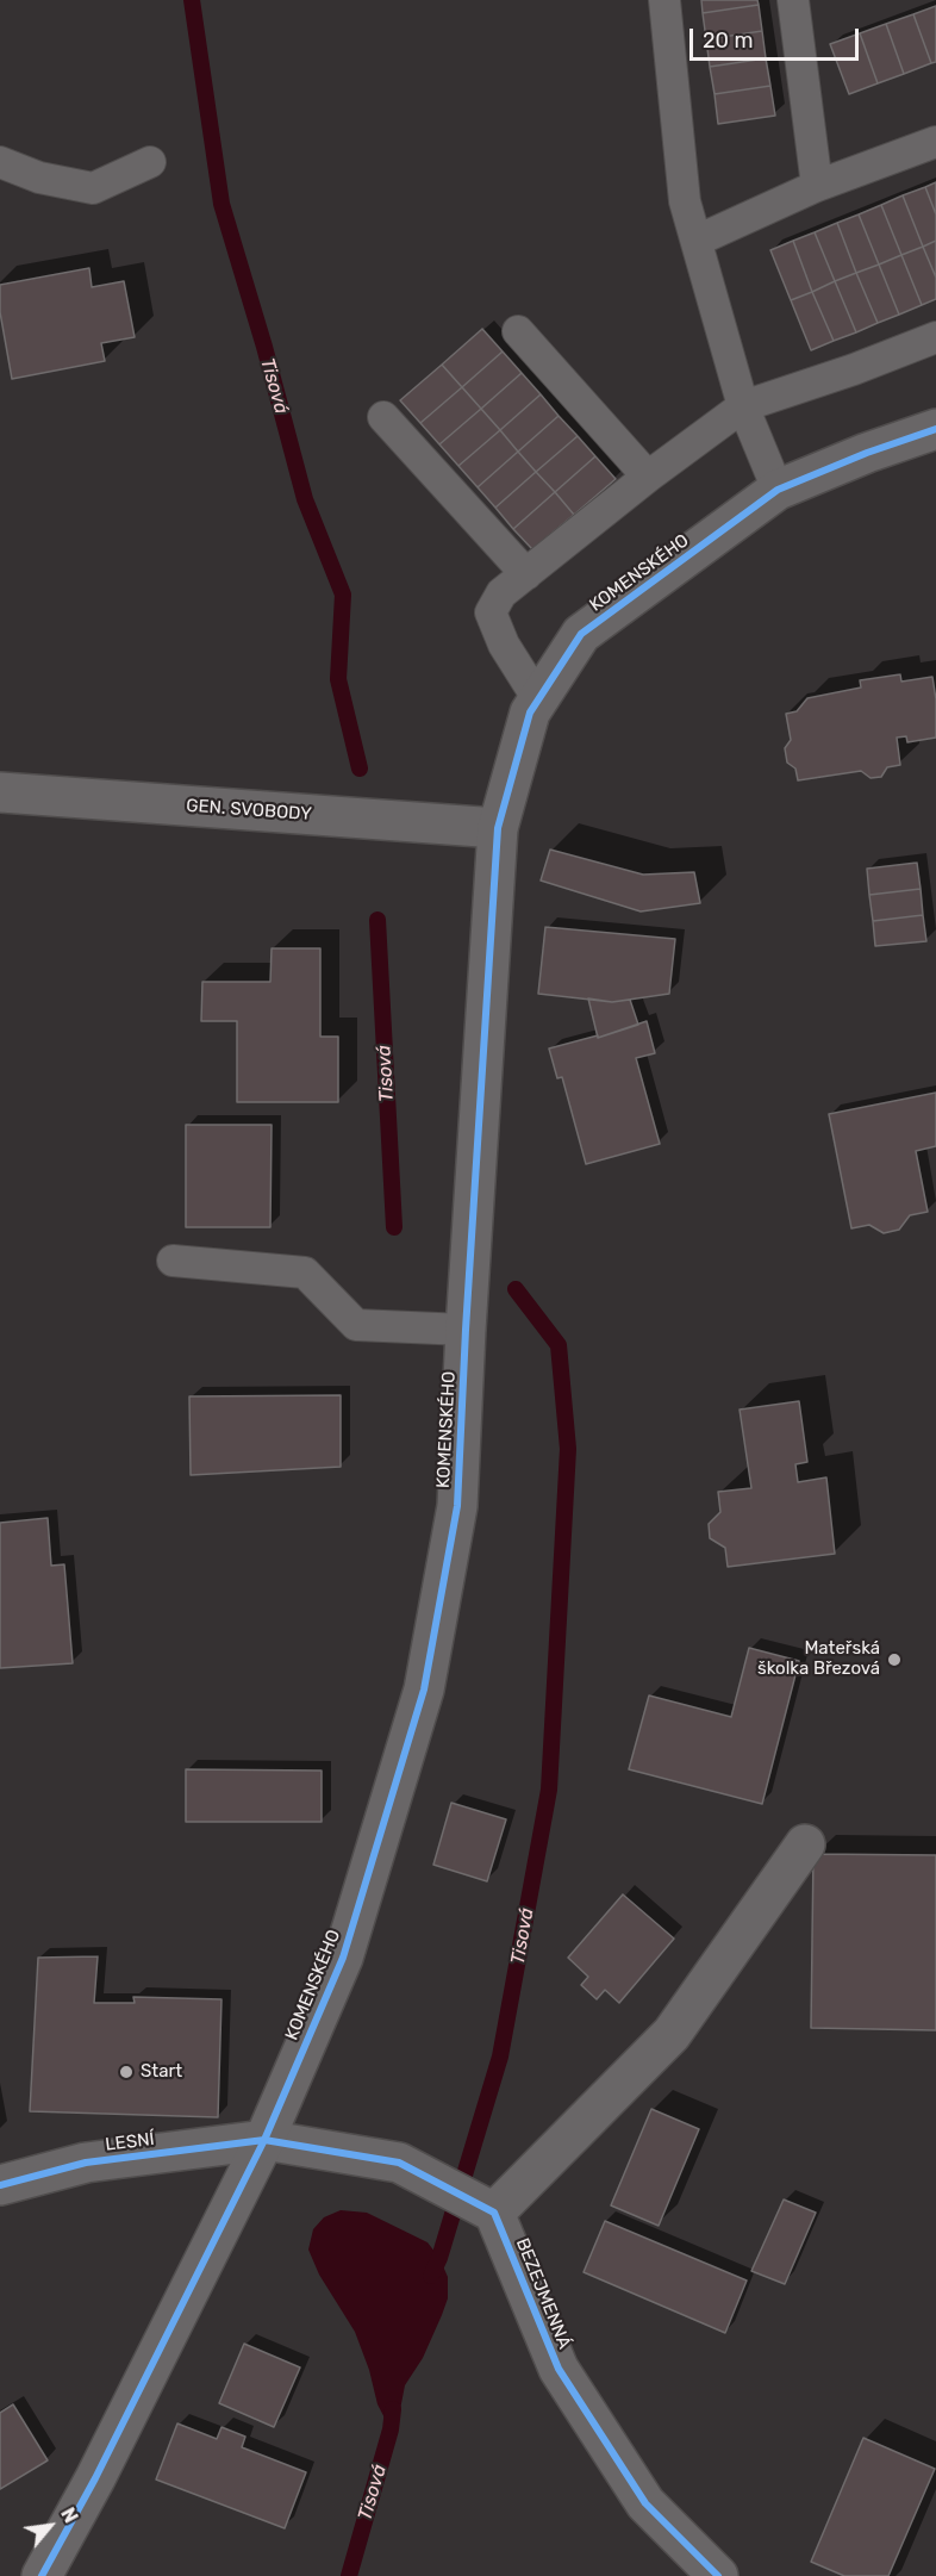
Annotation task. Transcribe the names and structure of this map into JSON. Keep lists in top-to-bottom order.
{
  "streets": {
    "street": [
      "KOMENSKÉHO",
      "GEN. SVOBODY",
      "LESNÍ",
      "BEZEJMENNÁ"
    ]
  },
  "crossings": [
    ["KOMENSKÉHO", "GEN. SVOBODY"],
    ["KOMENSKÉHO", "LESNÍ"]
  ],
  "water": ["Tisová"],
  "places": ["Mateřská školka Březová", "Start"],
  "scale_bar": "20 m",
  "north": "top right"
}
